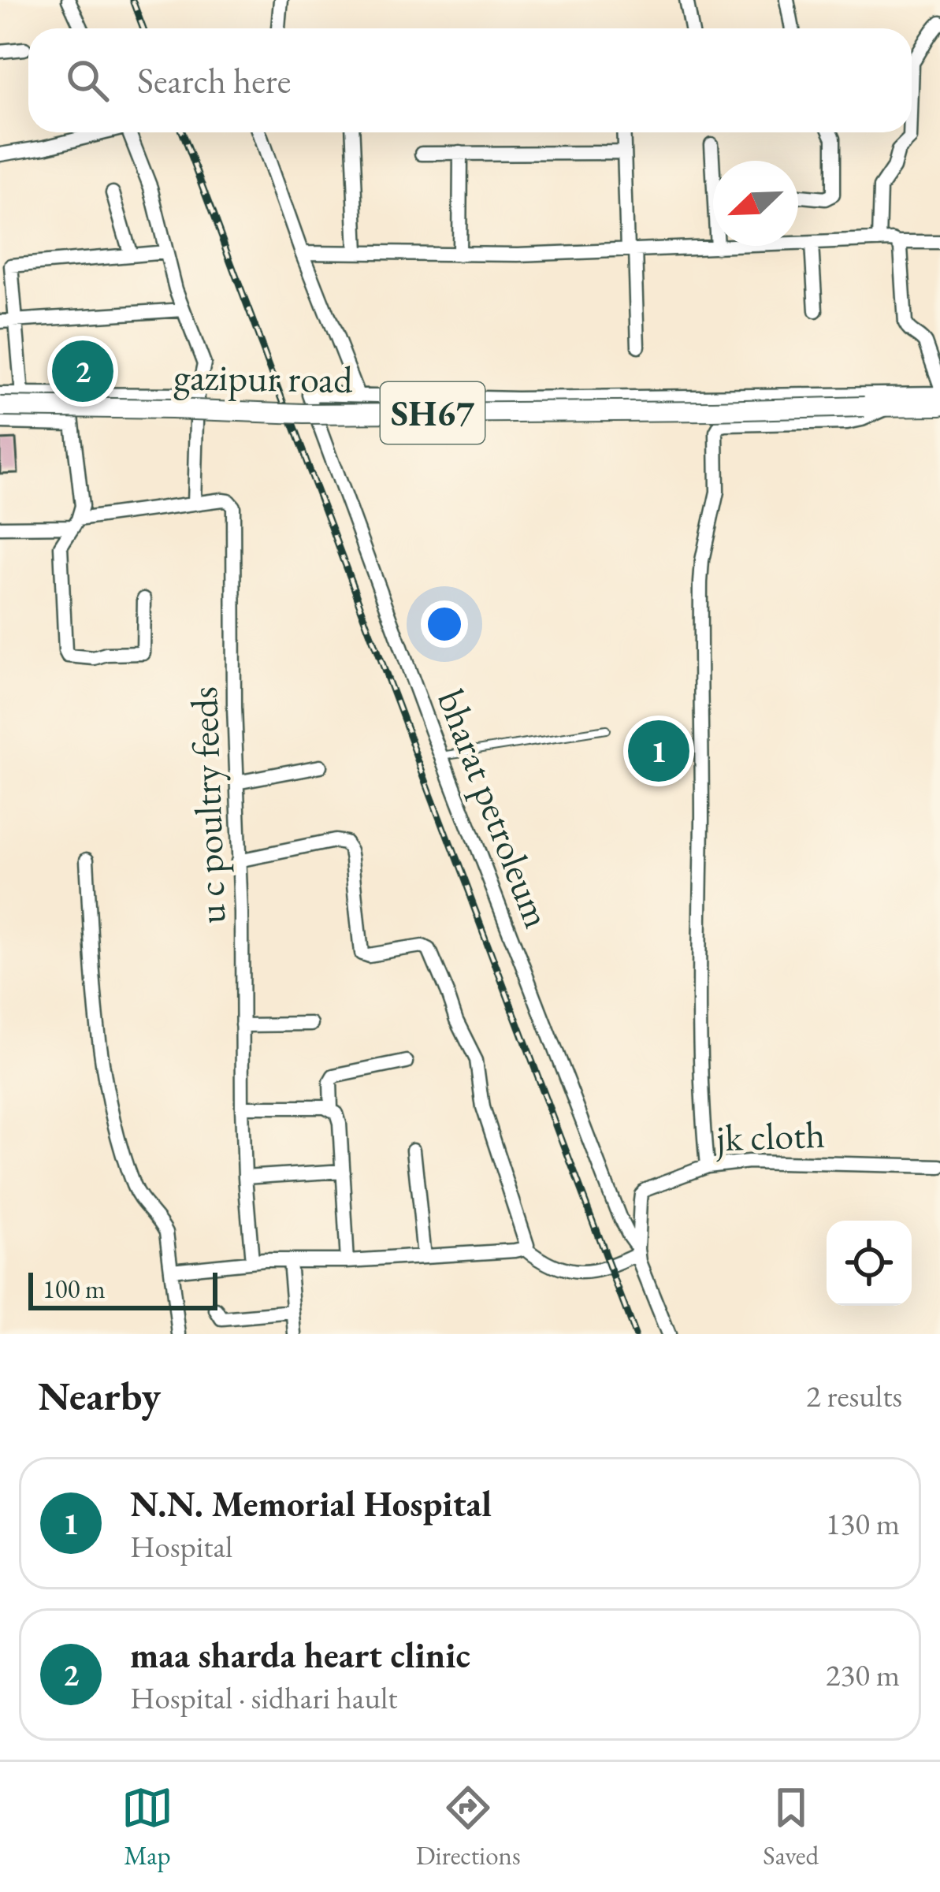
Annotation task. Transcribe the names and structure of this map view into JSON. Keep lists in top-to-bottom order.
{
  "streets": {
    "main road": ["gazipur road", "SH67"],
    "street": ["u c poultry feeds", "bharat petroleum", "jk cloth"]
  },
  "crossings": [
    ["gazipur road", "SH67"],
    ["bharat petroleum", "jk cloth"]
  ],
  "scale_bar": "100 m",
  "north": "bottom left",
  "page": {
    "search": "Search here",
    "pins": ["2", "1"],
    "scale": "100 m",
    "heading": ["Nearby", "2 results"],
    "list": [
      {
        "mark": "1",
        "name": "N.N. Memorial Hospital",
        "note": "Hospital",
        "value": "130 m"
      },
      {
        "mark": "2",
        "name": "maa sharda heart clinic",
        "note": "Hospital · sidhari hault",
        "value": "230 m"
      }
    ],
    "nav": ["Map", "Directions", "Saved"]
  }
}
